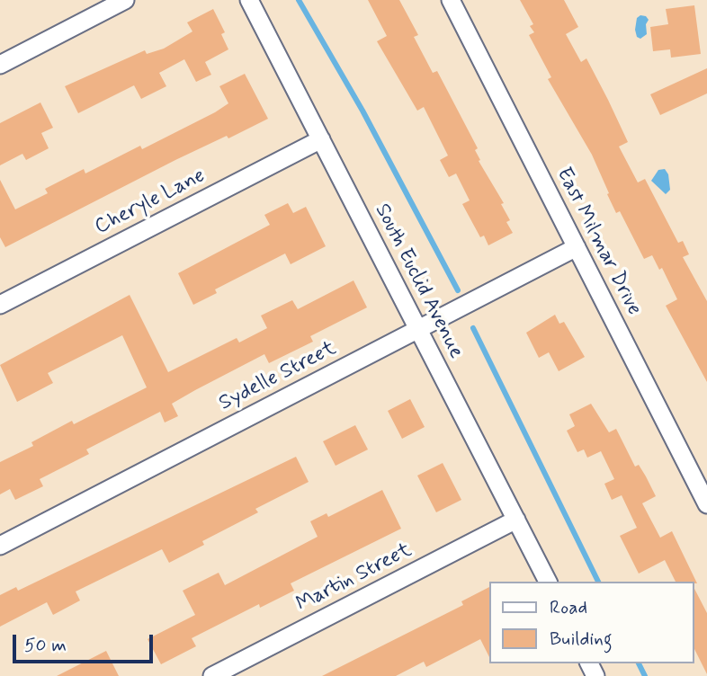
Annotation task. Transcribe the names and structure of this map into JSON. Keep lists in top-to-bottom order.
{
  "streets": {
    "street": [
      "Cheryle Lane",
      "East Milmar Drive",
      "South Euclid Avenue",
      "Sydelle Street",
      "Martin Street"
    ]
  },
  "crossings": [
    ["Cheryle Lane", "South Euclid Avenue"],
    ["East Milmar Drive", "Sydelle Street"],
    ["South Euclid Avenue", "Sydelle Street"],
    ["South Euclid Avenue", "Martin Street"]
  ],
  "legend": ["Road", "Building"],
  "scale_bar": "50 m"
}
